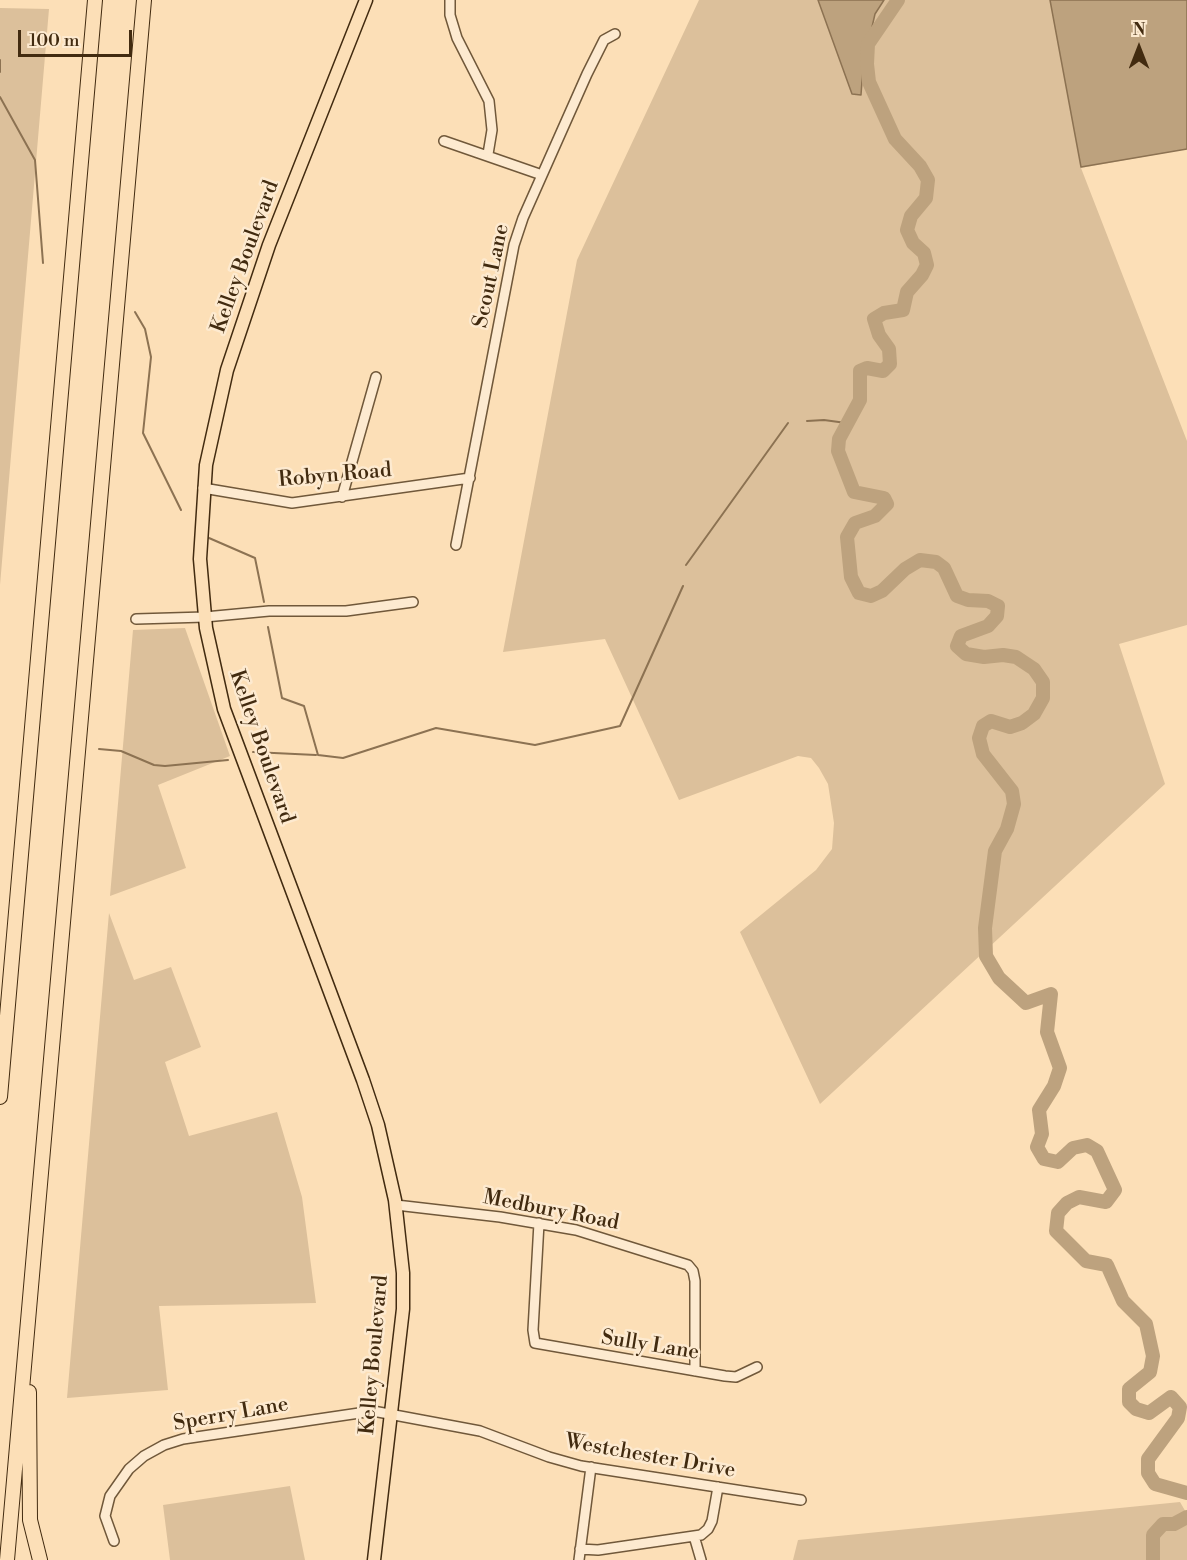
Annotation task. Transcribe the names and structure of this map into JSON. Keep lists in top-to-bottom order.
{
  "streets": {
    "main road": ["Kelley Boulevard"],
    "street": [
      "Scout Lane",
      "Robyn Road",
      "Medbury Road",
      "Sully Lane",
      "Sperry Lane",
      "Westchester Drive"
    ]
  },
  "crossings": [
    ["Kelley Boulevard", "Robyn Road"],
    ["Kelley Boulevard", "Medbury Road"],
    ["Kelley Boulevard", "Sperry Lane"],
    ["Kelley Boulevard", "Westchester Drive"],
    ["Scout Lane", "Robyn Road"],
    ["Medbury Road", "Sully Lane"],
    ["Sperry Lane", "Westchester Drive"]
  ],
  "scale_bar": "100 m",
  "north": "top"
}
